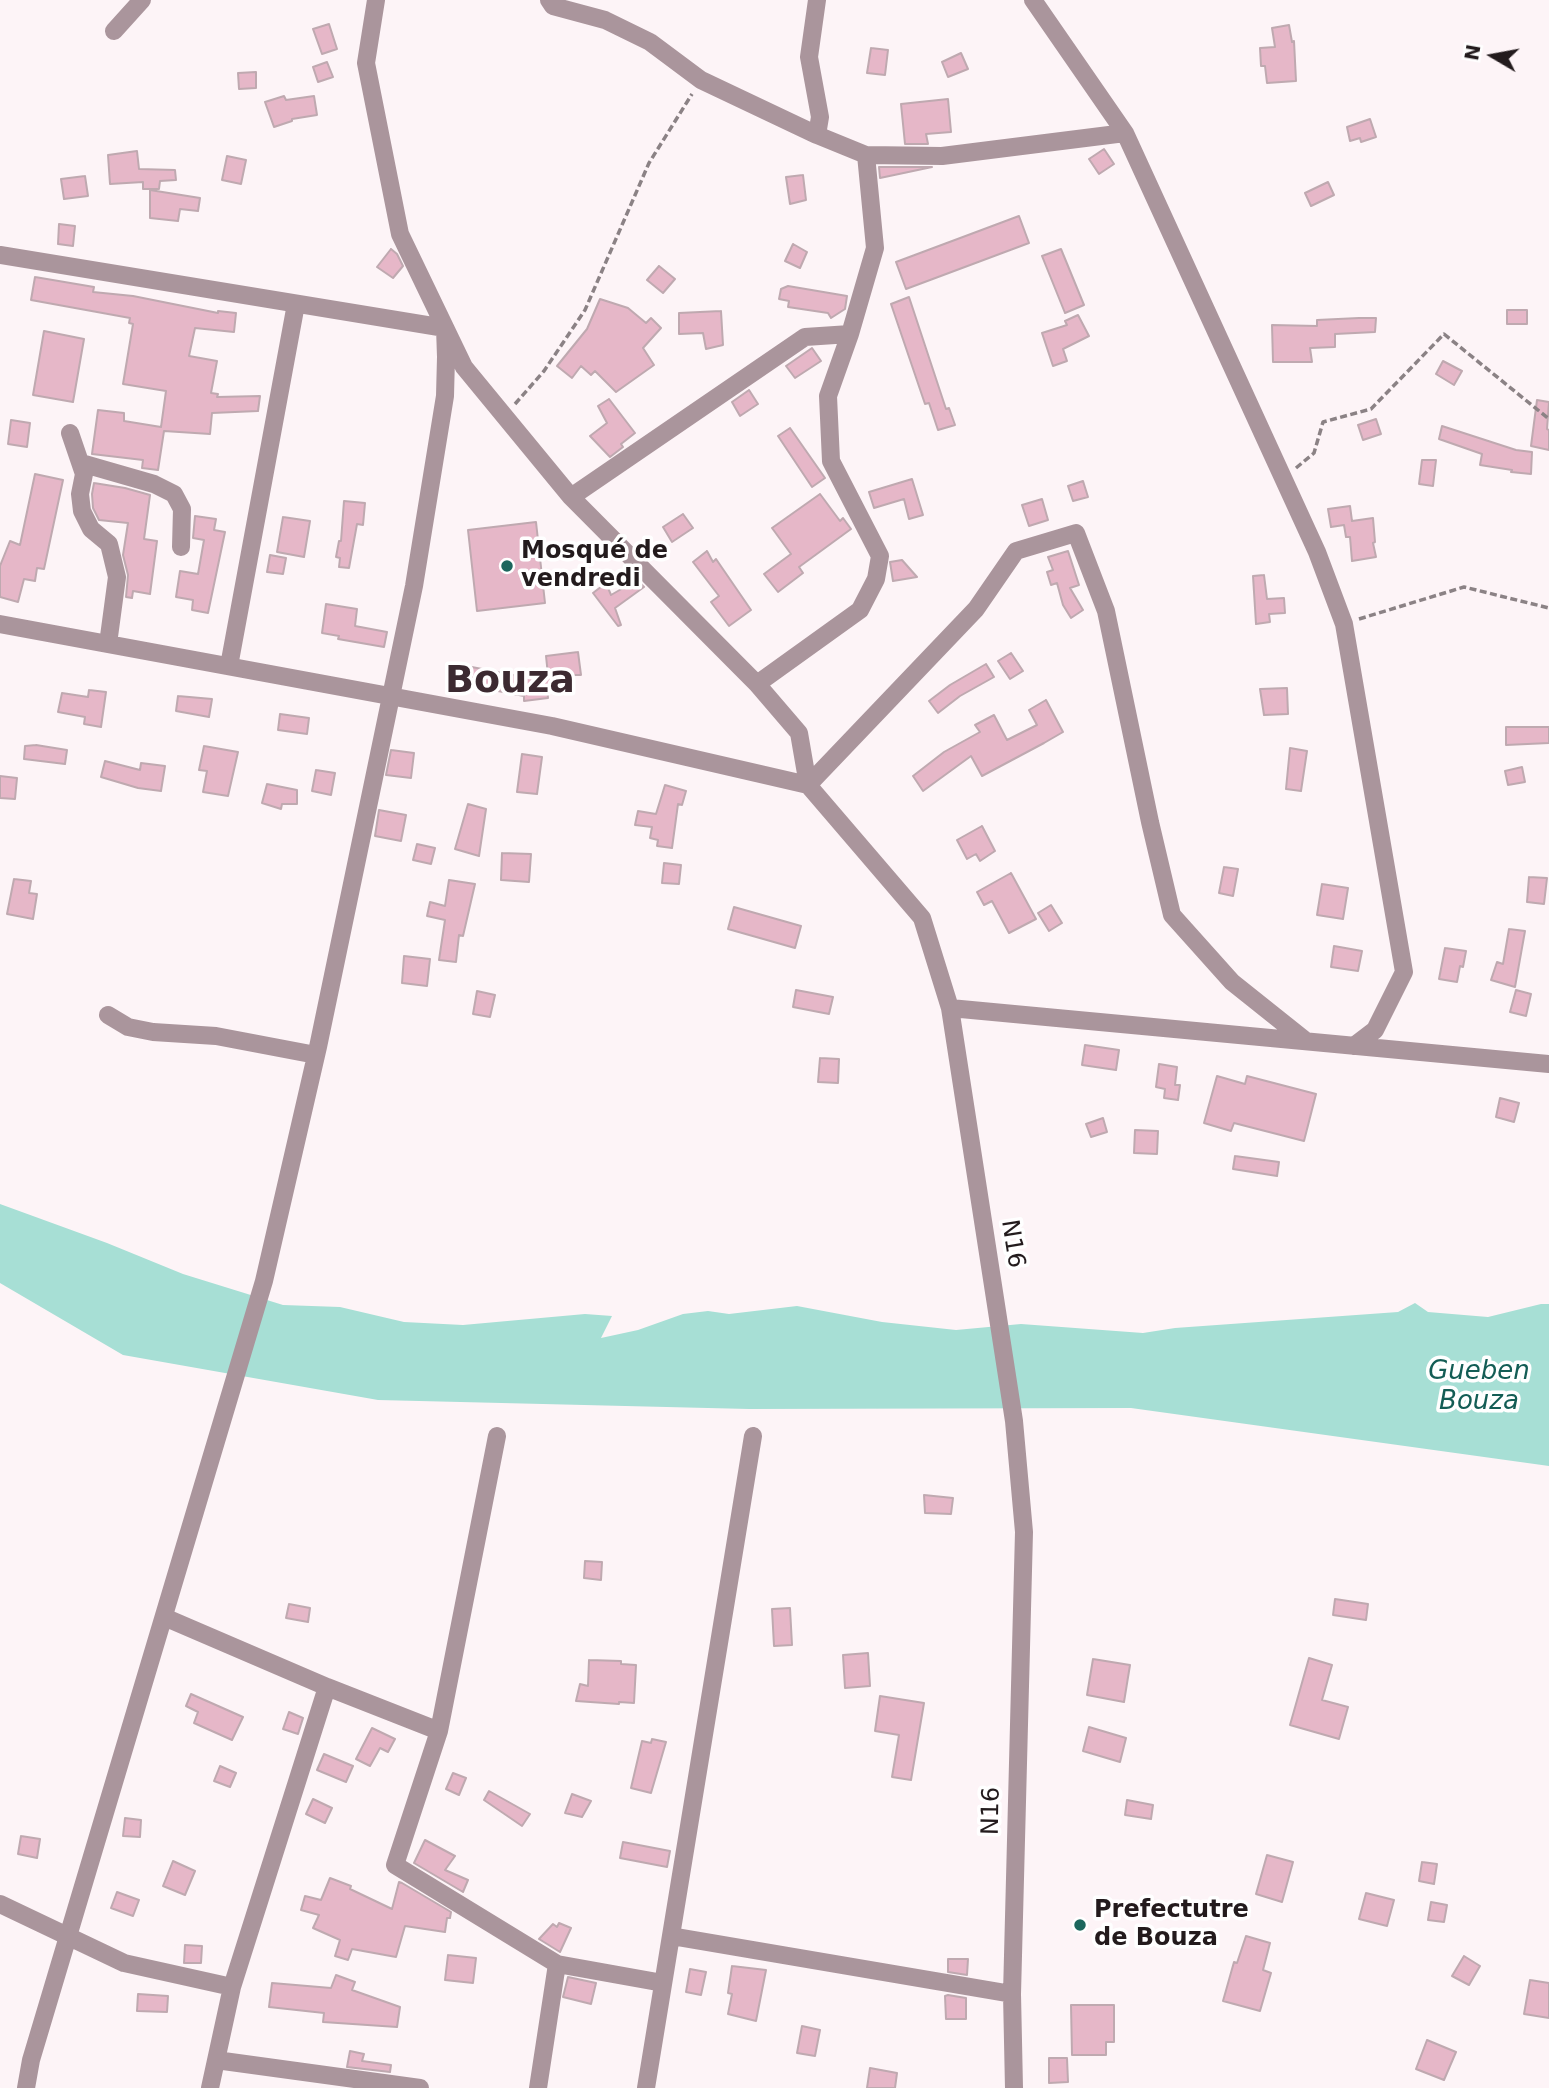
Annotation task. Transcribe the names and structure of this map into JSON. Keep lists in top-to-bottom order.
{
  "streets": {
    "street": ["N16"]
  },
  "districts": ["Bouza"],
  "water": ["Gueben Bouza"],
  "places": ["Mosqué de vendredi", "Prefectutre de Bouza"],
  "north": "left"
}
